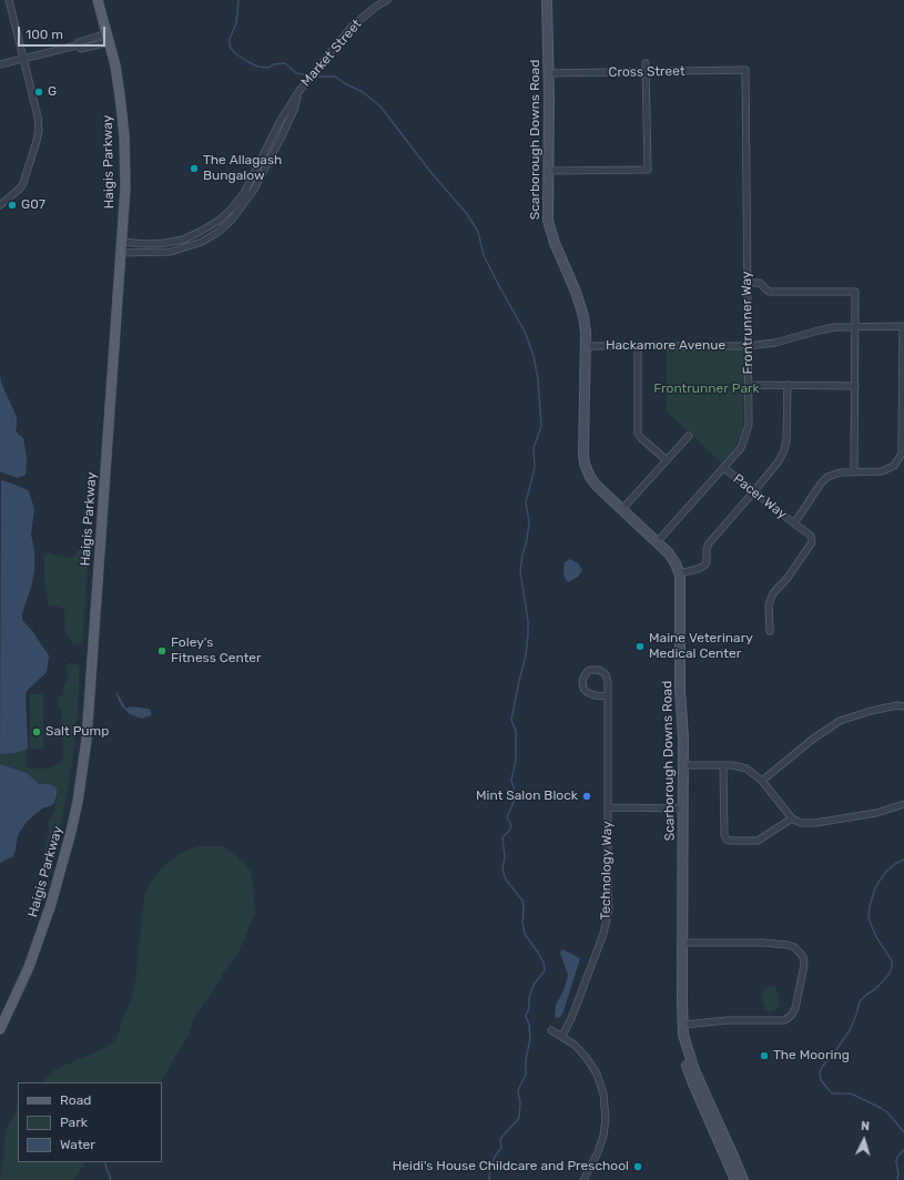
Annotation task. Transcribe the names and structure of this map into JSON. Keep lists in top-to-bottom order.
{
  "streets": {
    "main road": ["Haigis Parkway"],
    "street": [
      "Market Street",
      "Cross Street",
      "Scarborough Downs Road",
      "Frontrunner Way",
      "Hackamore Avenue",
      "Pacer Way",
      "Technology Way"
    ]
  },
  "crossings": [
    ["Market Street", "Haigis Parkway"],
    ["Cross Street", "Scarborough Downs Road"],
    ["Cross Street", "Frontrunner Way"],
    ["Scarborough Downs Road", "Frontrunner Way"],
    ["Scarborough Downs Road", "Hackamore Avenue"],
    ["Frontrunner Way", "Hackamore Avenue"],
    ["Frontrunner Way", "Pacer Way"],
    ["Hackamore Avenue", "Pacer Way"]
  ],
  "parks": ["Frontrunner Park"],
  "places": [
    "G",
    "The Allagash Bungalow",
    "G07",
    "Maine Veterinary Medical Center",
    "Foley's Fitness Center",
    "Salt Pump",
    "Mint Salon Block",
    "The Mooring",
    "Heidi's House Childcare and Preschool"
  ],
  "legend": ["Road", "Park", "Water"],
  "scale_bar": "100 m",
  "north": "top"
}
